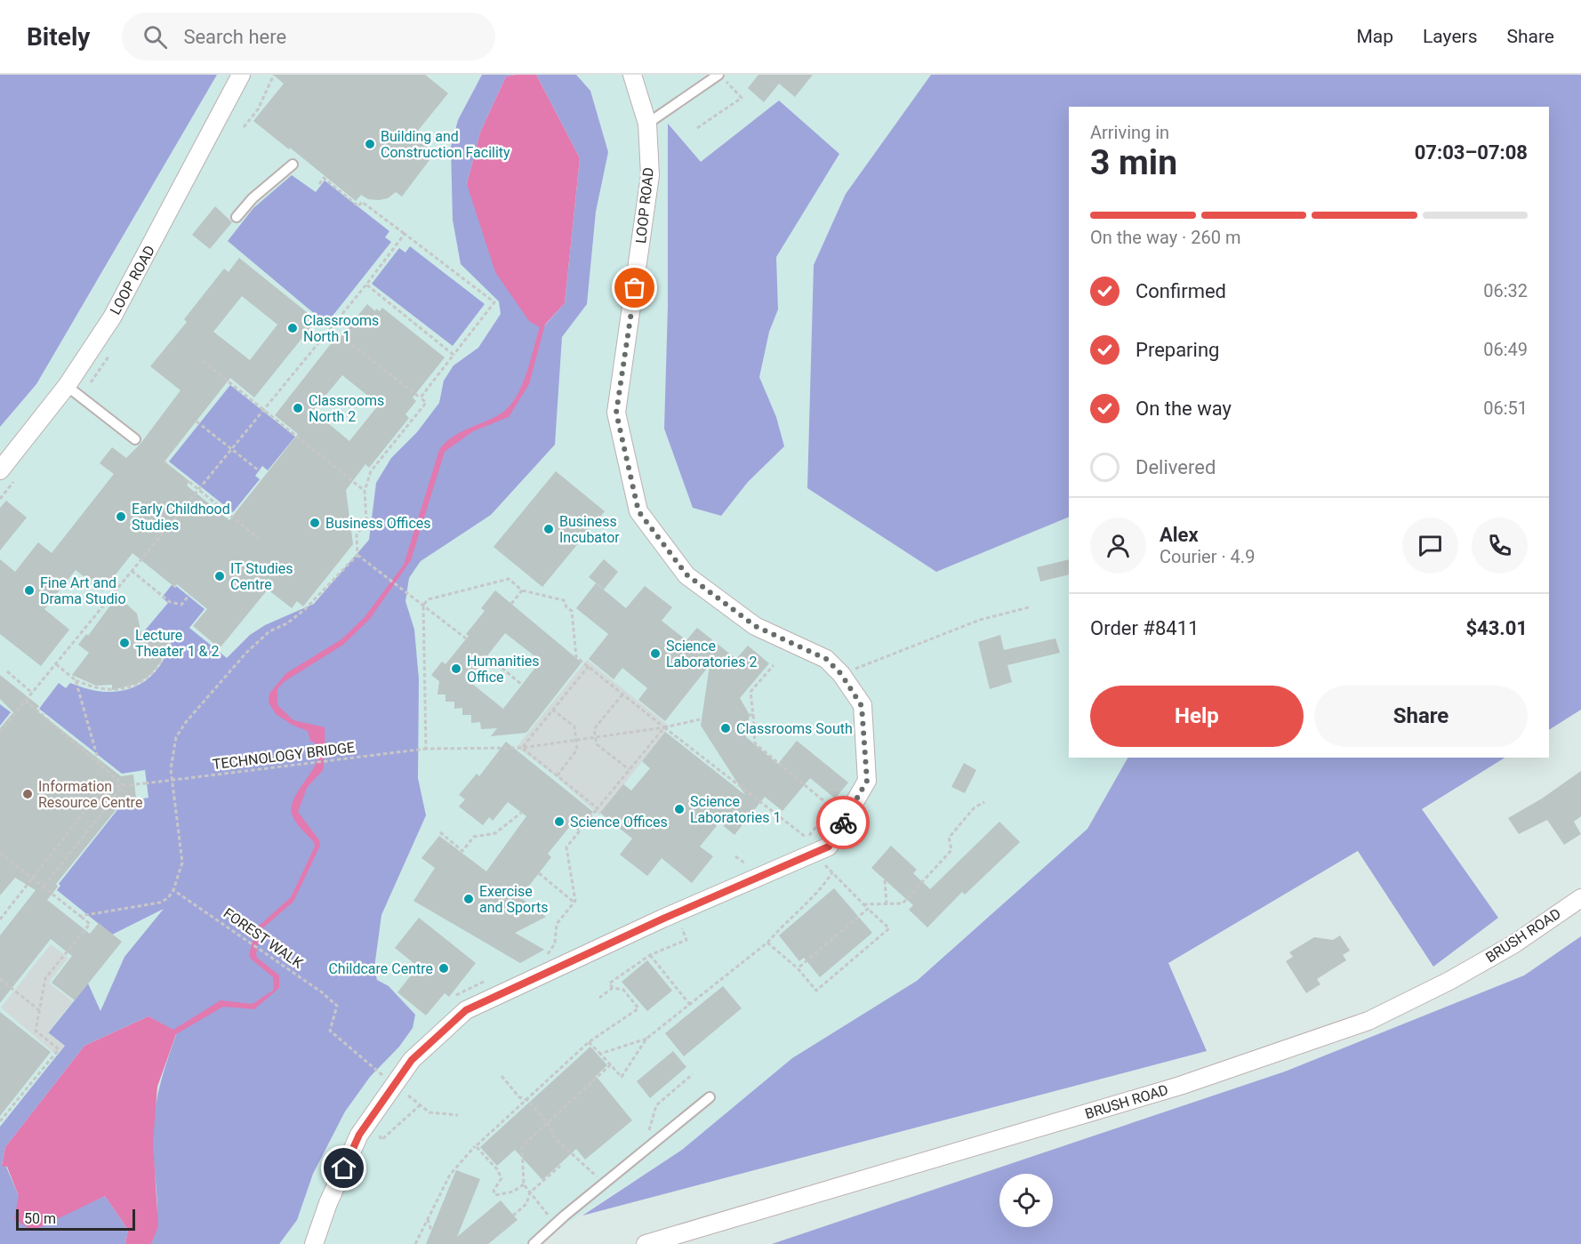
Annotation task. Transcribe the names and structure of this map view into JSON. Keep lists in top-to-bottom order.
{
  "streets": {
    "street": ["LOOP ROAD", "BRUSH ROAD"],
    "path": ["TECHNOLOGY BRIDGE", "FOREST WALK"]
  },
  "crossings": [
    ["LOOP ROAD", "FOREST WALK"]
  ],
  "places": [
    "Building and Construction Facility",
    "Classrooms North 1",
    "Classrooms North 2",
    "Early Childhood Studies",
    "Business Offices",
    "Business Incubator",
    "IT Studies Centre",
    "Fine Art and Drama Studio",
    "Lecture Theater 1 & 2",
    "Science Laboratories 2",
    "Humanities Office",
    "Classrooms South",
    "Information Resource Centre",
    "Science Laboratories 1",
    "Science Offices",
    "Exercise and Sports",
    "Childcare Centre"
  ],
  "scale_bar": "50 m",
  "page": {
    "header": "Bitely",
    "search": "Search here",
    "nav": ["Map", "Layers", "Share"],
    "heading": ["3 min", "Arriving in", "07:03–07:08"],
    "panel": [
      "Alex",
      "Courier · 4.9",
      "Order #8411",
      "$43.01"
    ],
    "bar": "On the way · 260 m",
    "list": [
      ["Confirmed", "06:32"],
      ["Preparing", "06:49"],
      ["On the way", "06:51"],
      "Delivered"
    ],
    "buttons": ["Help", "Share"],
    "scale": "50 m"
  }
}
